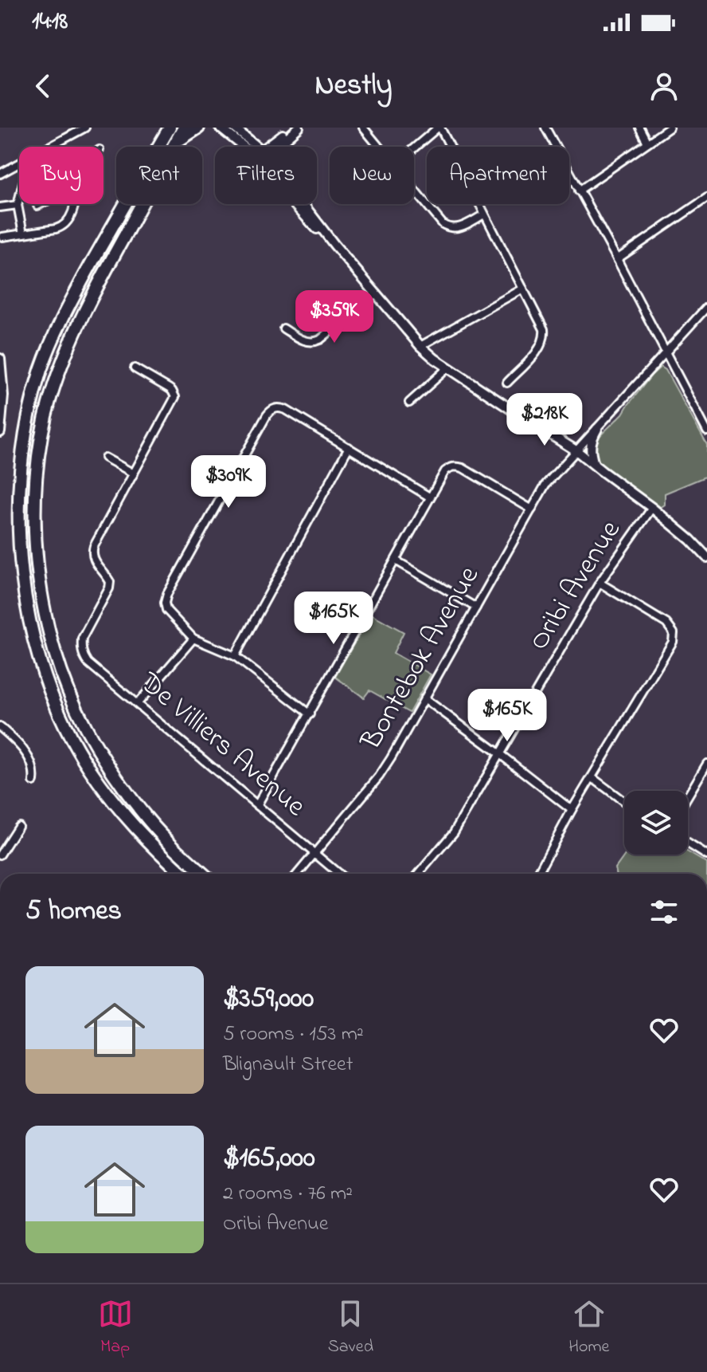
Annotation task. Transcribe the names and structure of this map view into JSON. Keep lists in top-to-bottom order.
{
  "streets": {
    "street": ["Oribi Avenue", "Bontebok Avenue", "De Villiers Avenue"]
  },
  "crossings": [
    ["Bontebok Avenue", "De Villiers Avenue"]
  ],
  "page": {
    "status": "14:18",
    "header": "Nestly",
    "chip": [
      "Buy",
      "Rent",
      "Filters",
      "New",
      "Apartment"
    ],
    "price": [
      "$359K",
      "$218K",
      "$309K",
      "$165K",
      "$165K"
    ],
    "heading": "5 homes",
    "list": [
      {
        "name": "$359,000",
        "note": "5 rooms · 153 m² · Blignault Street"
      },
      {
        "name": "$165,000",
        "note": "2 rooms · 76 m² · Oribi Avenue"
      }
    ],
    "tabs": ["Map", "Saved", "Home"]
  }
}
